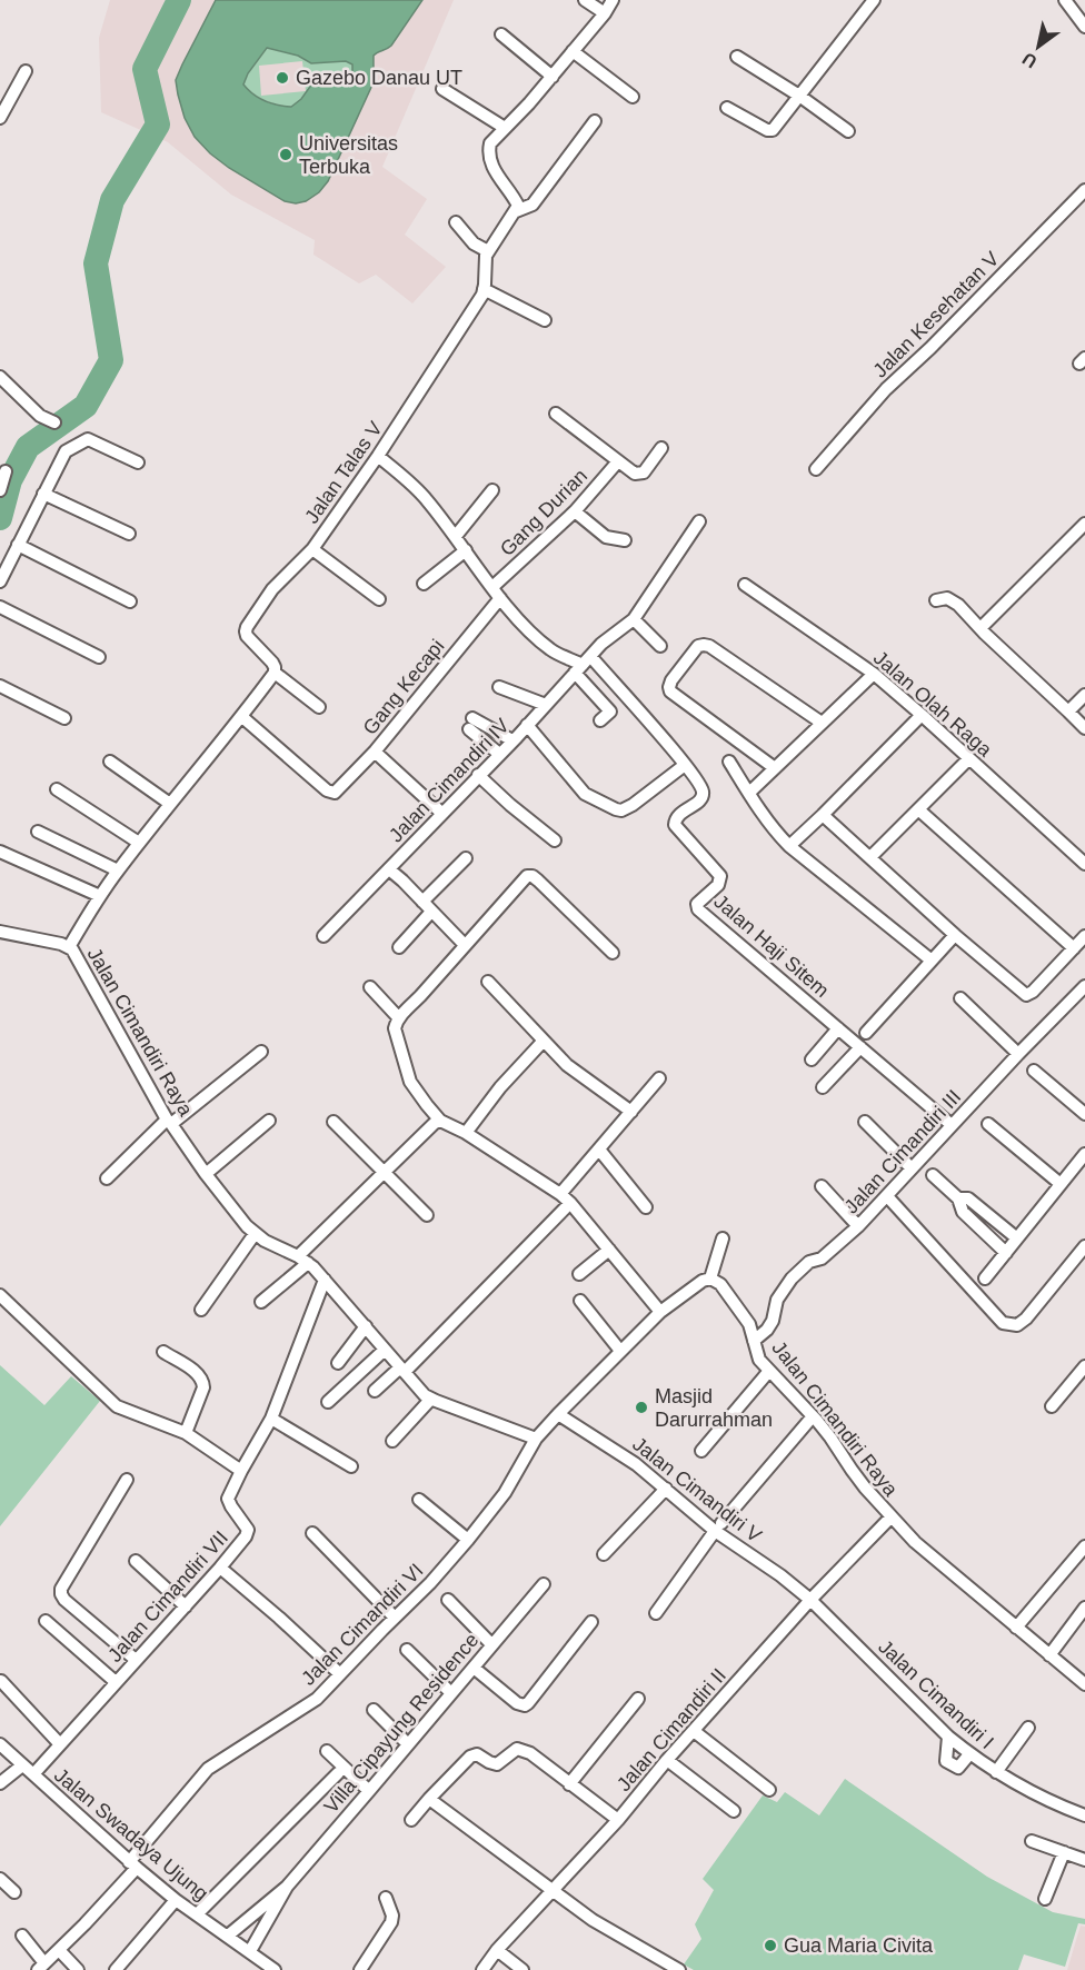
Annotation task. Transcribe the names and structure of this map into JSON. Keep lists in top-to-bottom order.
{
  "streets": {
    "street": [
      "Jalan Kesehatan V",
      "Jalan Talas V",
      "Gang Durian",
      "Gang Kecapi",
      "Jalan Olah Raga",
      "Jalan Cimandiri IV",
      "Jalan Haji Sitem",
      "Jalan Cimandiri Raya",
      "Jalan Cimandiri III",
      "Jalan Cimandiri V",
      "Jalan Cimandiri VII",
      "Jalan Cimandiri VI",
      "Jalan Cimandiri I",
      "Villa Cipayung Residence",
      "Jalan Cimandiri II",
      "Jalan Swadaya Ujung"
    ]
  },
  "crossings": [
    ["Jalan Talas V", "Jalan Haji Sitem"],
    ["Gang Durian", "Jalan Haji Sitem"],
    ["Gang Kecapi", "Jalan Haji Sitem"],
    ["Jalan Cimandiri IV", "Jalan Haji Sitem"],
    ["Jalan Haji Sitem", "Jalan Cimandiri III"],
    ["Jalan Cimandiri Raya", "Jalan Cimandiri III"],
    ["Jalan Cimandiri Raya", "Jalan Cimandiri VII"],
    ["Jalan Cimandiri Raya", "Jalan Cimandiri VI"],
    ["Jalan Cimandiri Raya", "Jalan Cimandiri II"],
    ["Jalan Cimandiri V", "Jalan Cimandiri I"],
    ["Jalan Cimandiri V", "Jalan Cimandiri II"],
    ["Jalan Cimandiri VII", "Jalan Swadaya Ujung"],
    ["Jalan Cimandiri VI", "Jalan Swadaya Ujung"],
    ["Jalan Cimandiri I", "Jalan Cimandiri II"],
    ["Villa Cipayung Residence", "Jalan Swadaya Ujung"]
  ],
  "places": [
    "Gazebo Danau UT",
    "Universitas Terbuka",
    "Masjid Darurrahman",
    "Gua Maria Civita"
  ],
  "north": "bottom left"
}
